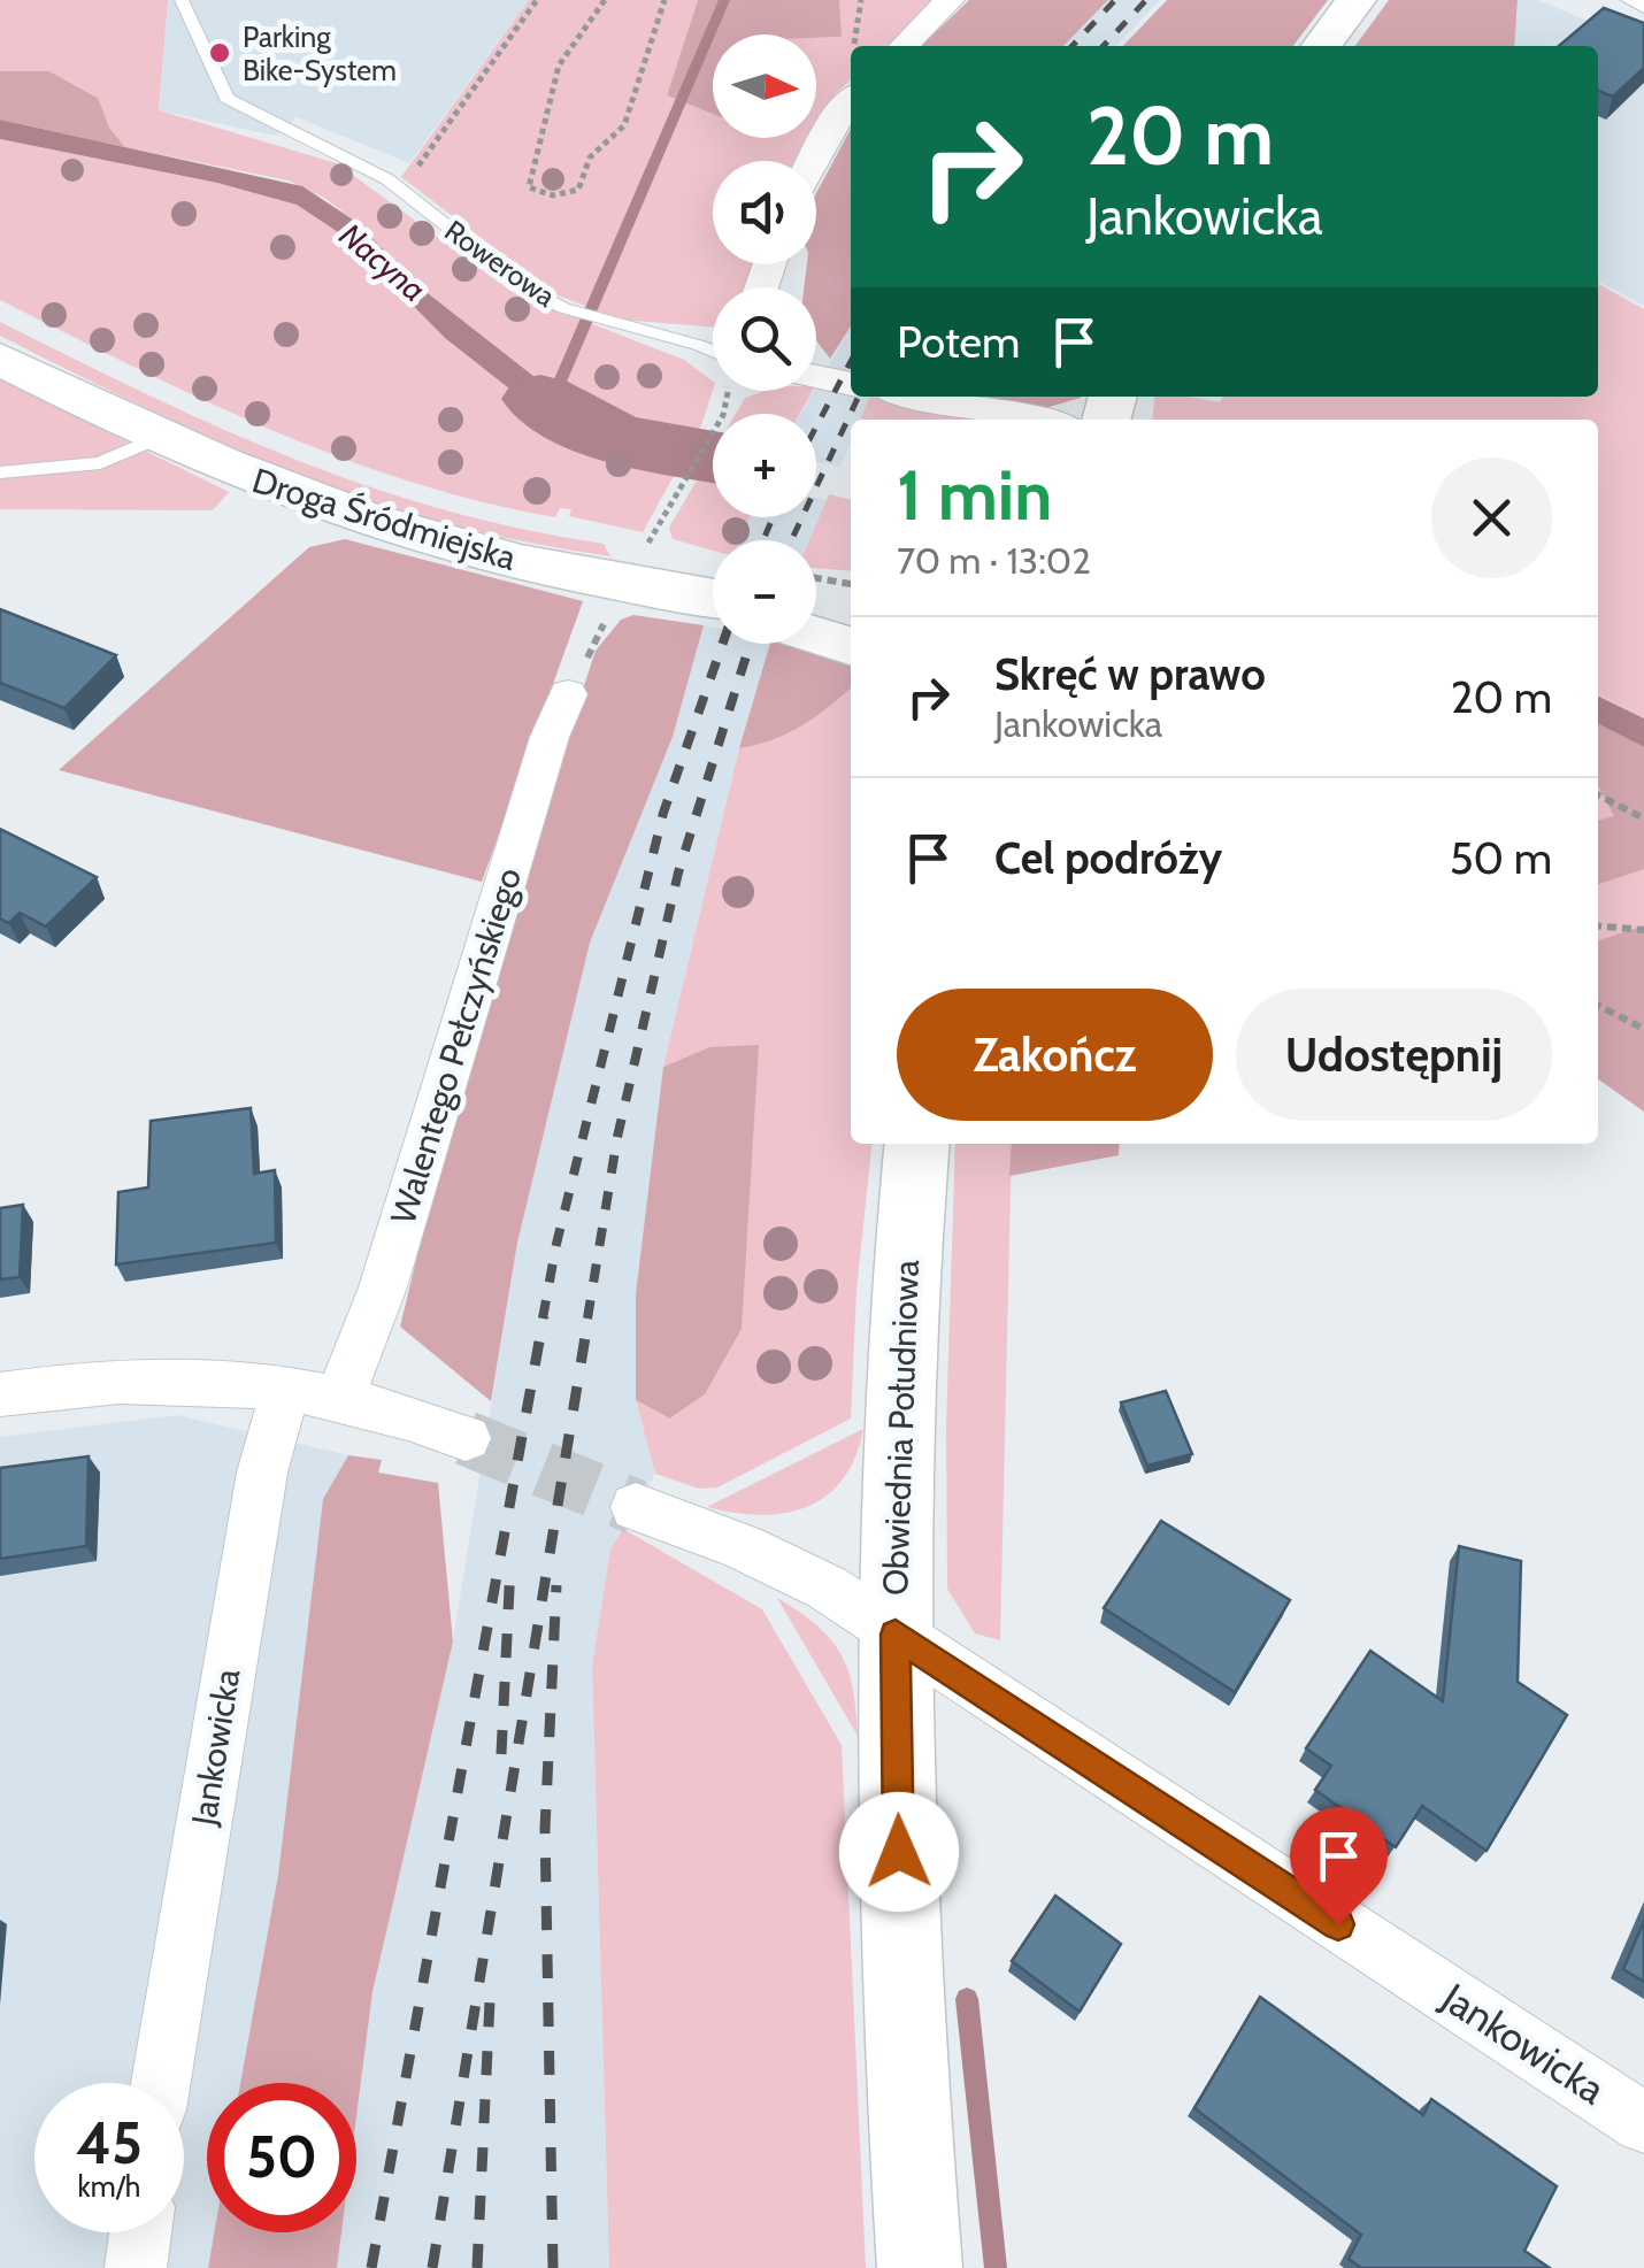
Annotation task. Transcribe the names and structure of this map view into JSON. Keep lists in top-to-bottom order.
{
  "streets": {
    "main road": ["Droga Śródmiejska", "Obwiednia Południowa"],
    "street": ["Walentego Pełczyńskiego", "Jankowicka"],
    "lane": ["Rowerowa"]
  },
  "crossings": [
    ["Obwiednia Południowa", "Jankowicka"]
  ],
  "water": ["Nacyna"],
  "places": ["Parking Bike-System"],
  "north": "right",
  "page": {
    "map_buttons": ["+", "−"],
    "turn": ["20 m", "Jankowicka"],
    "then": "Potem",
    "heading": ["1 min", "70 m · 13:02"],
    "list": [
      {
        "name": "Skręć w prawo",
        "note": "Jankowicka",
        "value": "20 m"
      },
      {
        "name": "Cel podróży",
        "value": "50 m"
      }
    ],
    "buttons": ["Zakończ", "Udostępnij"],
    "speed": "45 km/h",
    "limit": "50"
  }
}
